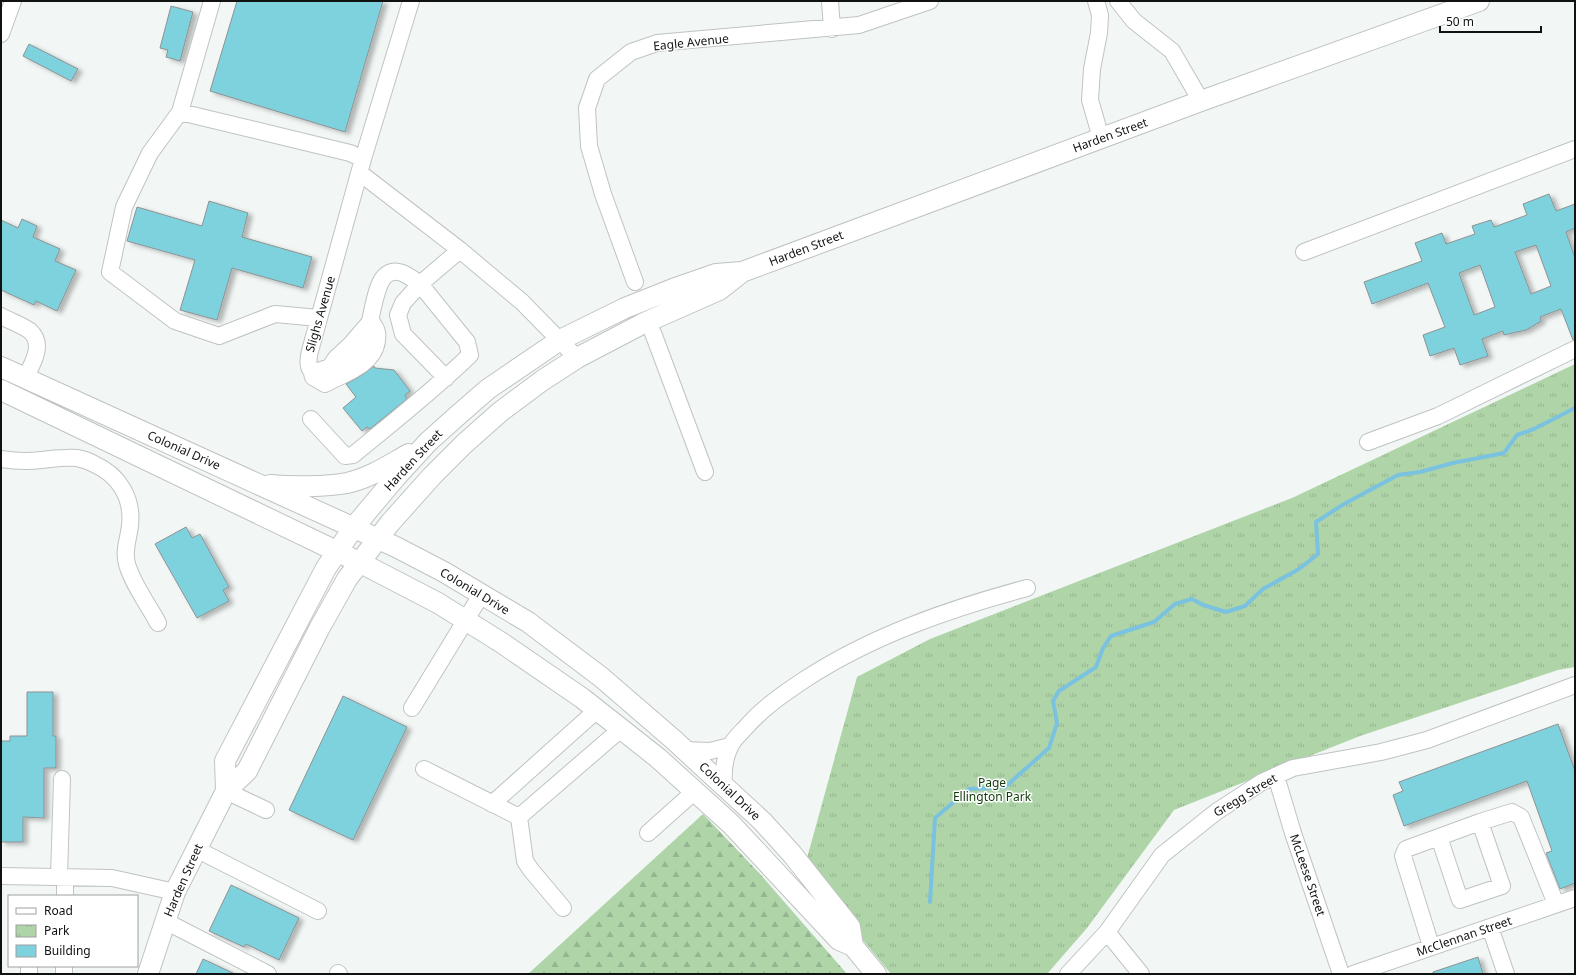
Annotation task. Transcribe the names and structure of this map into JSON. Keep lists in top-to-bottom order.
{
  "streets": {
    "main road": ["Harden Street", "Colonial Drive"],
    "street": [
      "Eagle Avenue",
      "Slighs Avenue",
      "Gregg Street",
      "McLeese Street",
      "McClennan Street"
    ]
  },
  "crossings": [
    ["Harden Street", "Colonial Drive"],
    ["Gregg Street", "McLeese Street"]
  ],
  "parks": ["Page Ellington Park"],
  "legend": ["Road", "Park", "Building"],
  "scale_bar": "50 m"
}
